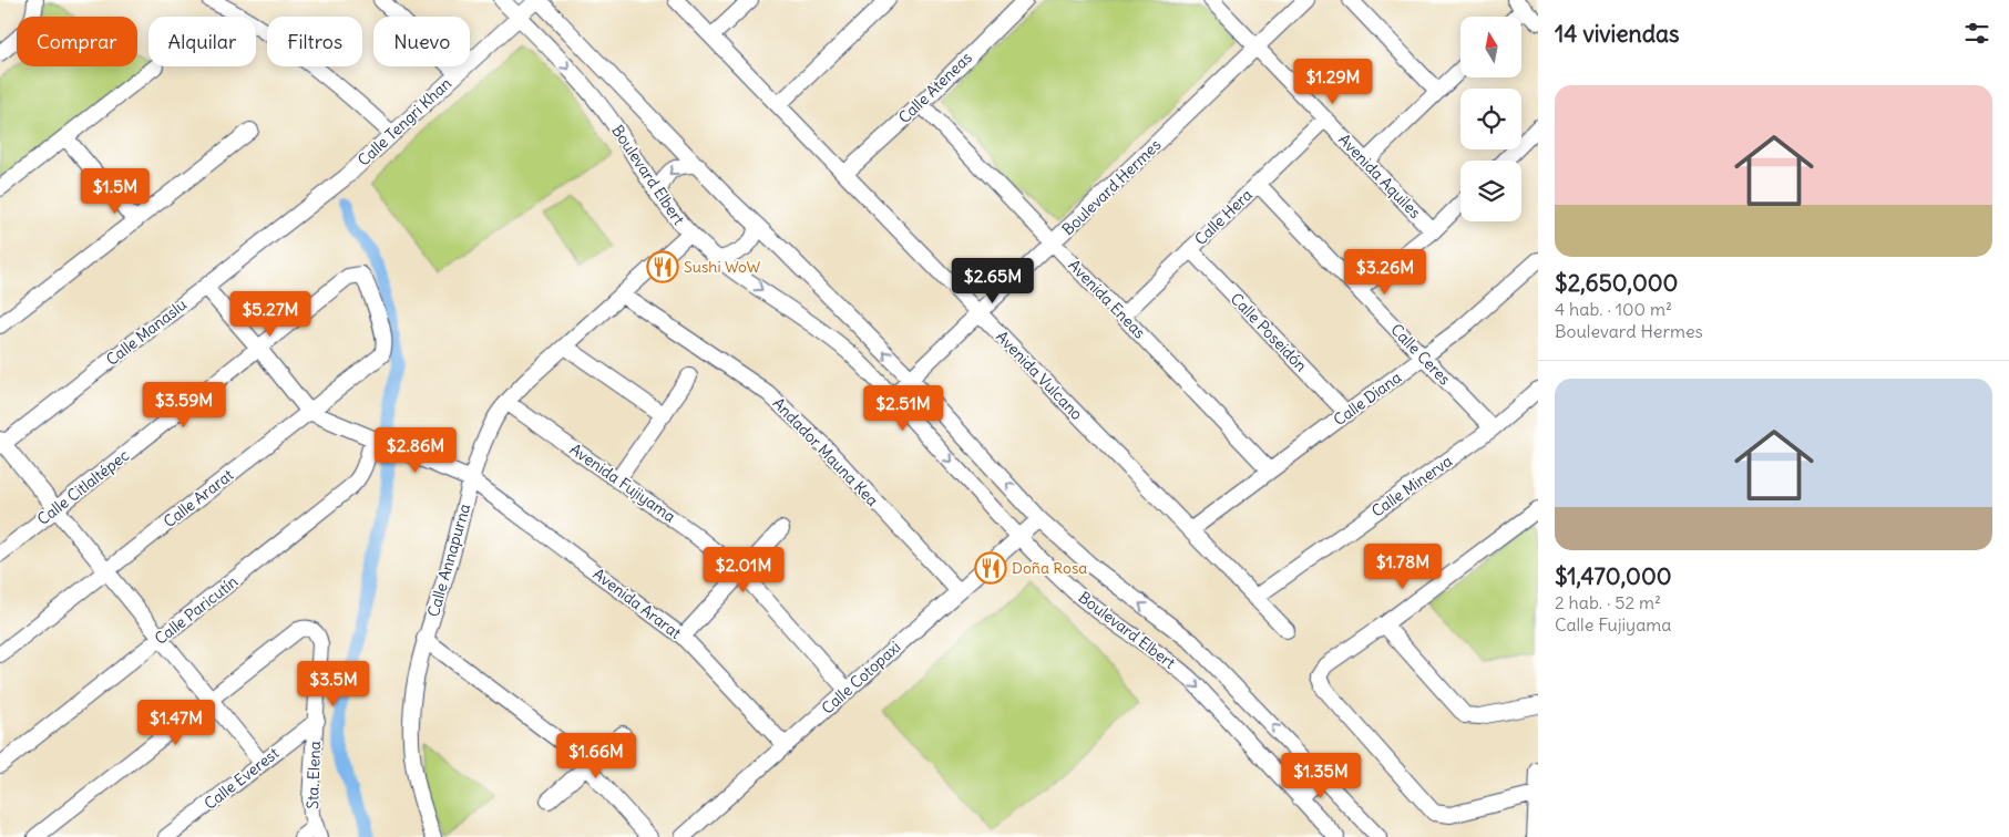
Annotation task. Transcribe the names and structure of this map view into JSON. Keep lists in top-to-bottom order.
{
  "streets": {
    "street": [
      "Calle Ateneas",
      "Calle Tengri Khan",
      "Boulevard Elbert",
      "Avenida Aquiles",
      "Boulevard Hermes",
      "Calle Hera",
      "Avenida Eneas",
      "Calle Manaslu",
      "Calle Poseidón",
      "Calle Ceres",
      "Avenida Vulcano",
      "Calle Diana",
      "Andador Mauna Kea",
      "Avenida Fujiyama",
      "Calle Minerva",
      "Calle Citlaltépec",
      "Calle Ararat",
      "Calle Annapurna",
      "Avenida Ararat",
      "Calle Paricutín",
      "Calle Cotopaxi",
      "Sta. Elena",
      "Calle Everest"
    ]
  },
  "crossings": [
    ["Calle Ateneas", "Avenida Eneas"],
    ["Calle Ateneas", "Avenida Vulcano"],
    ["Calle Tengri Khan", "Boulevard Elbert"],
    ["Calle Tengri Khan", "Calle Manaslu"],
    ["Boulevard Elbert", "Boulevard Hermes"],
    ["Boulevard Elbert", "Calle Annapurna"],
    ["Boulevard Elbert", "Calle Cotopaxi"],
    ["Avenida Aquiles", "Boulevard Hermes"],
    ["Avenida Aquiles", "Calle Hera"],
    ["Boulevard Hermes", "Avenida Eneas"],
    ["Boulevard Hermes", "Avenida Vulcano"],
    ["Calle Hera", "Avenida Eneas"],
    ["Calle Hera", "Calle Poseidón"],
    ["Calle Hera", "Calle Ceres"],
    ["Avenida Eneas", "Calle Diana"],
    ["Calle Poseidón", "Calle Diana"],
    ["Calle Ceres", "Calle Diana"],
    ["Calle Ceres", "Calle Minerva"],
    ["Avenida Vulcano", "Calle Diana"],
    ["Avenida Vulcano", "Calle Minerva"],
    ["Andador Mauna Kea", "Calle Annapurna"],
    ["Andador Mauna Kea", "Calle Cotopaxi"],
    ["Avenida Fujiyama", "Calle Annapurna"],
    ["Avenida Fujiyama", "Calle Cotopaxi"],
    ["Calle Citlaltépec", "Calle Ararat"],
    ["Calle Ararat", "Avenida Ararat"],
    ["Calle Annapurna", "Avenida Ararat"],
    ["Avenida Ararat", "Calle Paricutín"],
    ["Avenida Ararat", "Calle Cotopaxi"],
    ["Sta. Elena", "Calle Everest"]
  ],
  "places": {
    "restaurant": ["Sushi WoW", "Doña Rosa"]
  },
  "north": "top",
  "page": {
    "heading": "14 viviendas",
    "chip": [
      "Comprar",
      "Alquilar",
      "Filtros",
      "Nuevo"
    ],
    "price": [
      "$1.29M",
      "$1.5M",
      "$3.26M",
      "$2.65M",
      "$5.27M",
      "$3.59M",
      "$2.51M",
      "$2.86M",
      "$1.78M",
      "$2.01M",
      "$3.5M",
      "$1.47M",
      "$1.66M",
      "$1.35M"
    ],
    "list": [
      {
        "name": "$2,650,000",
        "note": "4 hab. · 100 m² · Boulevard Hermes"
      },
      {
        "name": "$1,470,000",
        "note": "2 hab. · 52 m² · Calle Fujiyama"
      }
    ]
  }
}
